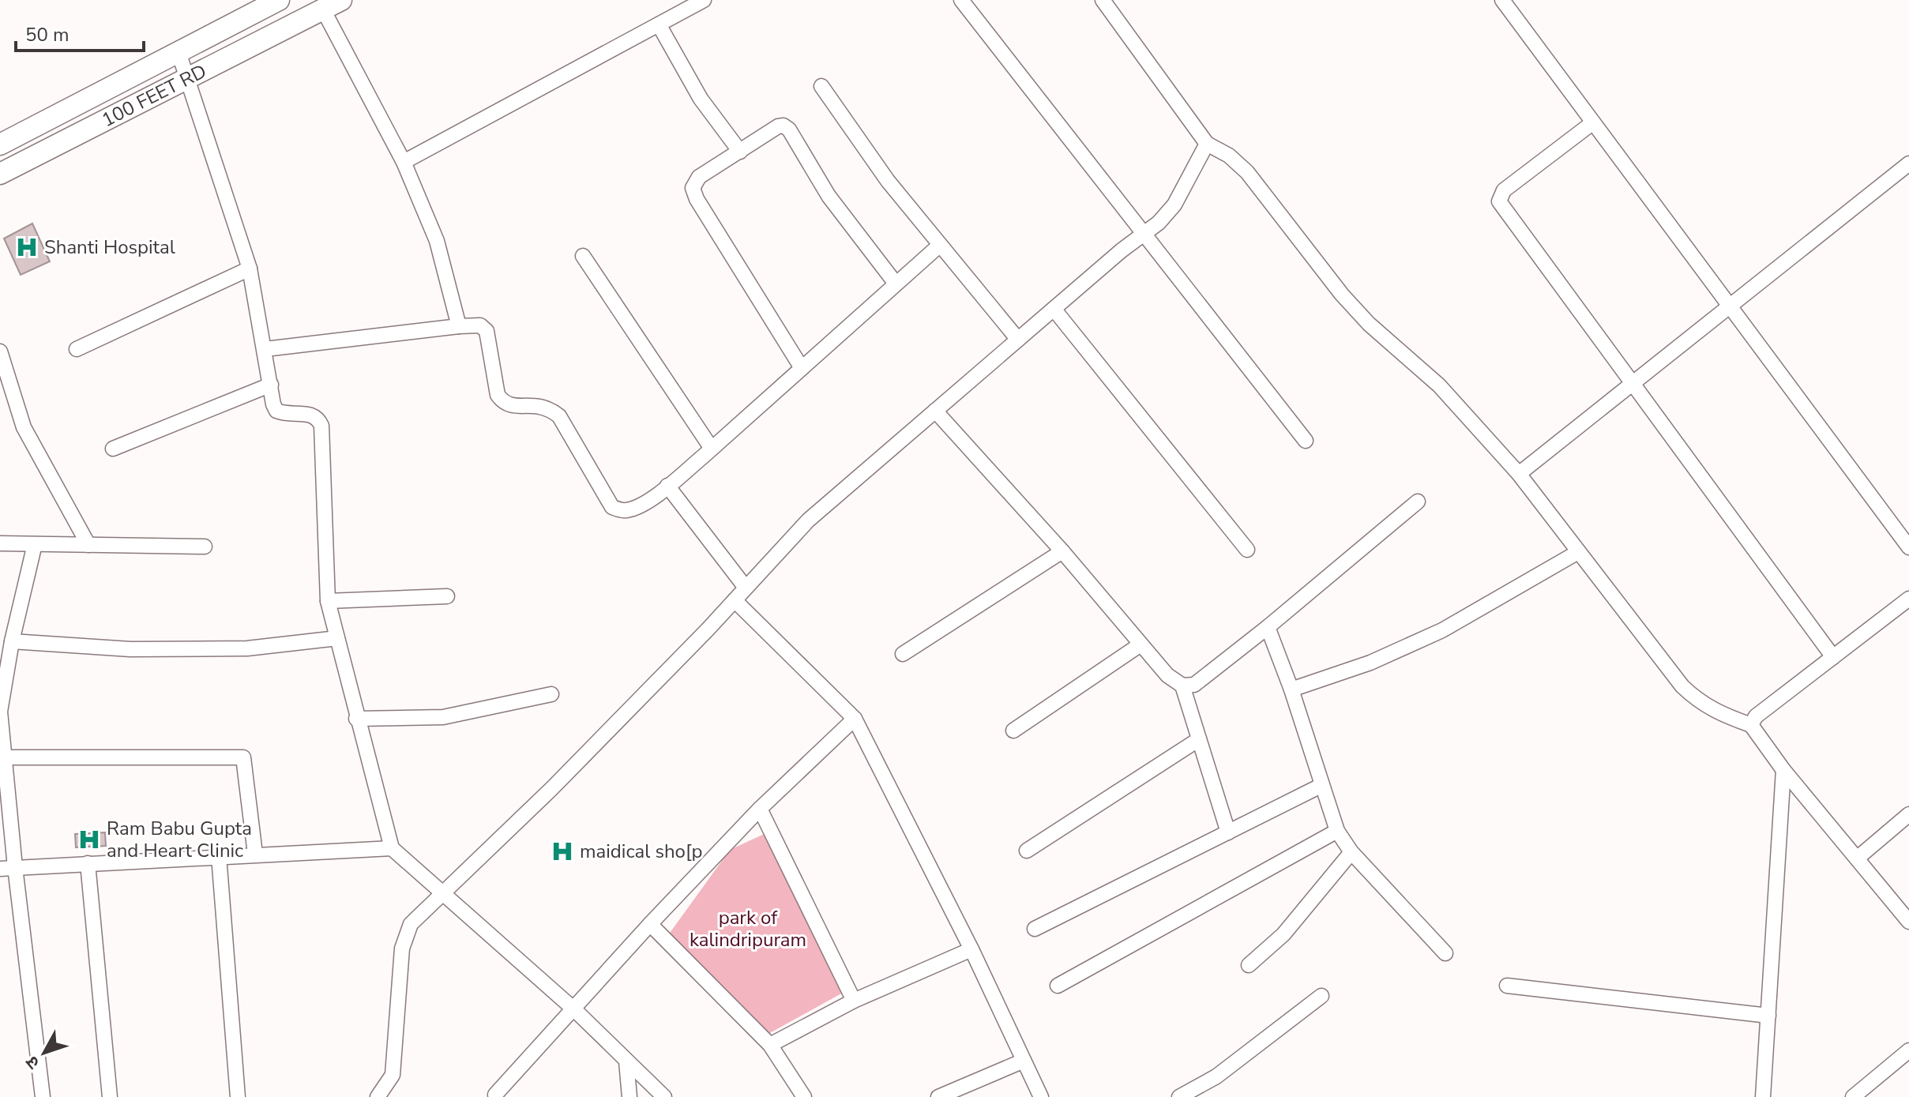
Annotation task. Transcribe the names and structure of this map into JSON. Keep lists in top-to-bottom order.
{
  "streets": {
    "main road": ["100 FEET RD"]
  },
  "parks": ["park of kalindripuram"],
  "places": {
    "hospital": ["Shanti Hospital", "Ram Babu Gupta and Heart Clinic", "maidical sho[p"]
  },
  "scale_bar": "50 m",
  "north": "bottom left"
}
